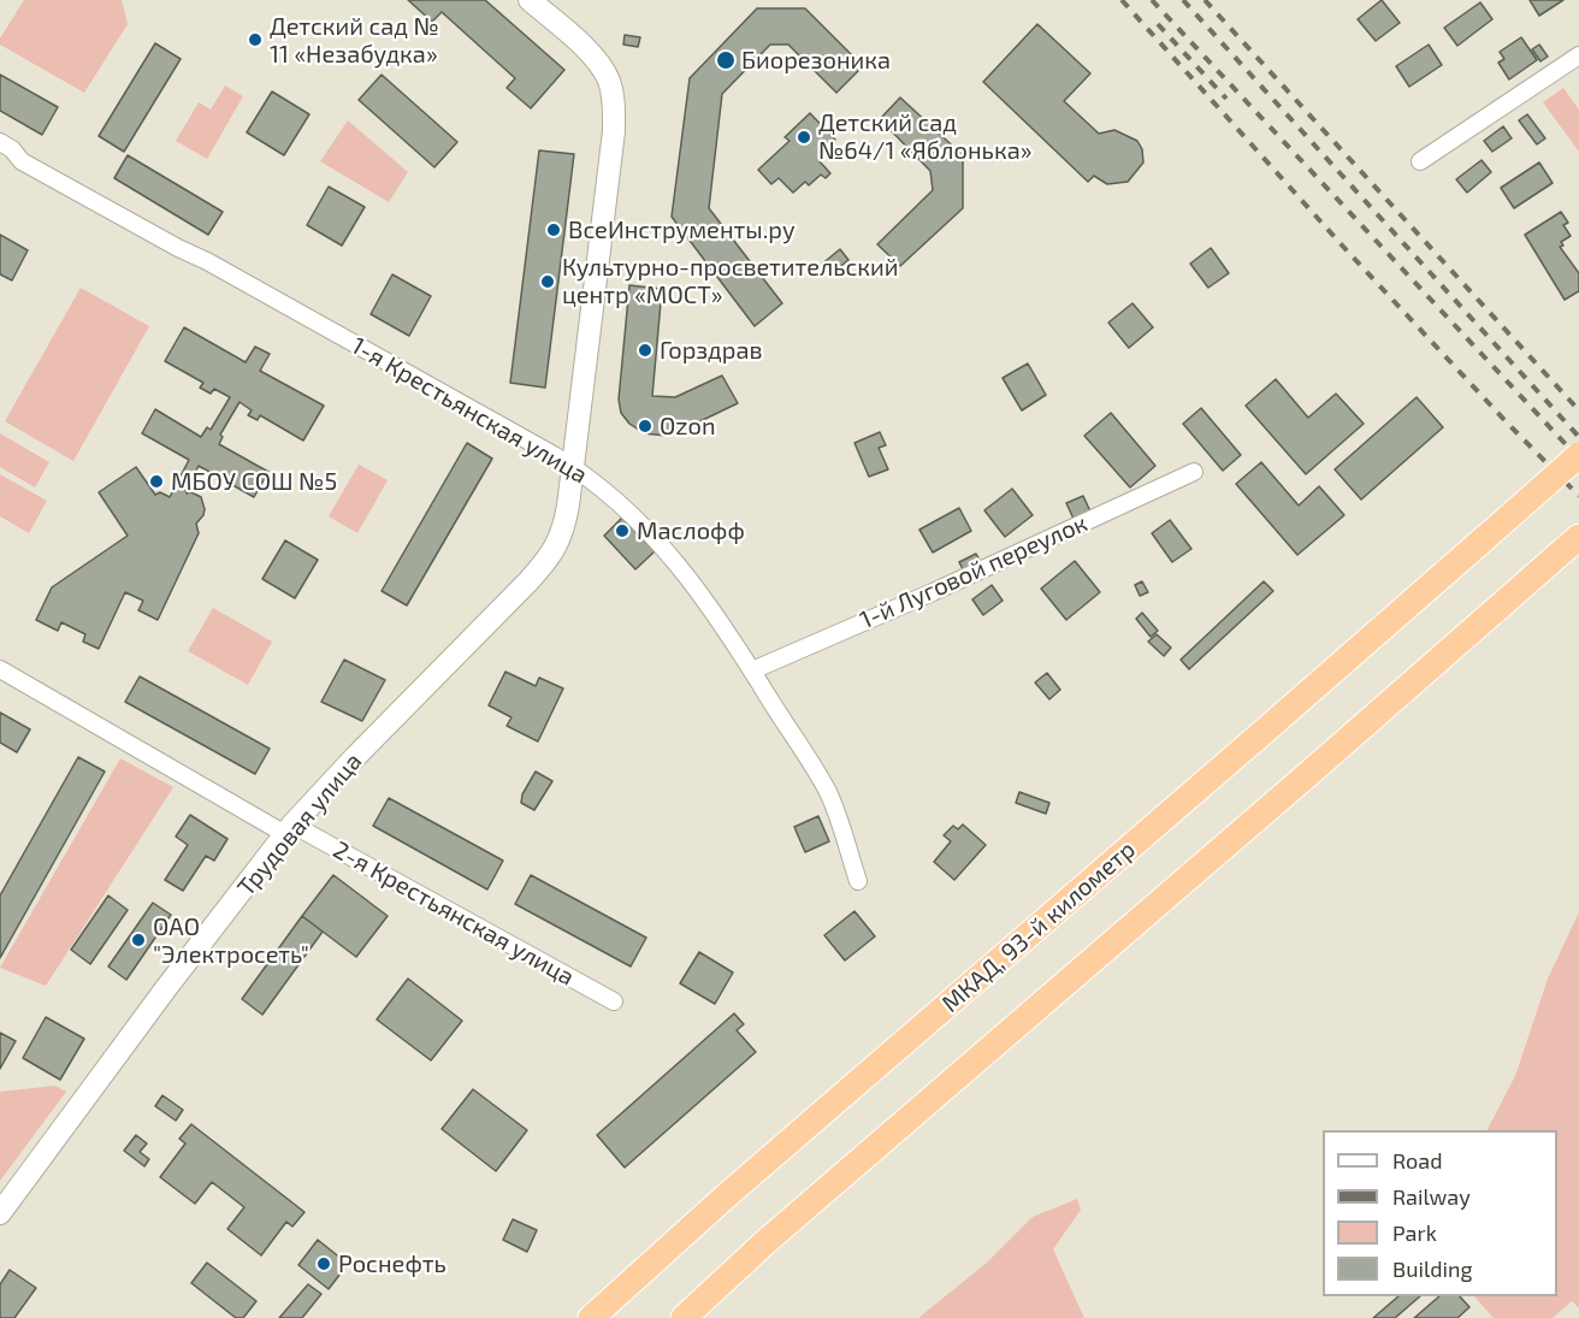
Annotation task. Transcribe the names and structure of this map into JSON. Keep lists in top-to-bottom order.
{
  "streets": {
    "highway": ["МКАД, 93-й километр"],
    "main road": ["Трудовая улица"],
    "street": ["1-я Крестьянская улица", "1-й Луговой переулок", "2-я Крестьянская улица"]
  },
  "crossings": [
    ["1-я Крестьянская улица", "1-й Луговой переулок"],
    ["1-я Крестьянская улица", "Трудовая улица"],
    ["Трудовая улица", "2-я Крестьянская улица"]
  ],
  "places": [
    "Детский сад № 11 «Незабудка»",
    "Биорезоника",
    "Детский сад №64/1 «Яблонька»",
    "ВсеИнструменты.ру",
    "Культурно-просветительский центр «МОСТ»",
    "Горздрав",
    "Ozon",
    "МБОУ СОШ №5",
    "Маслофф",
    "ОАО \"Электросеть\"",
    "Роснефть"
  ],
  "legend": [
    "Road",
    "Railway",
    "Park",
    "Building"
  ]
}
